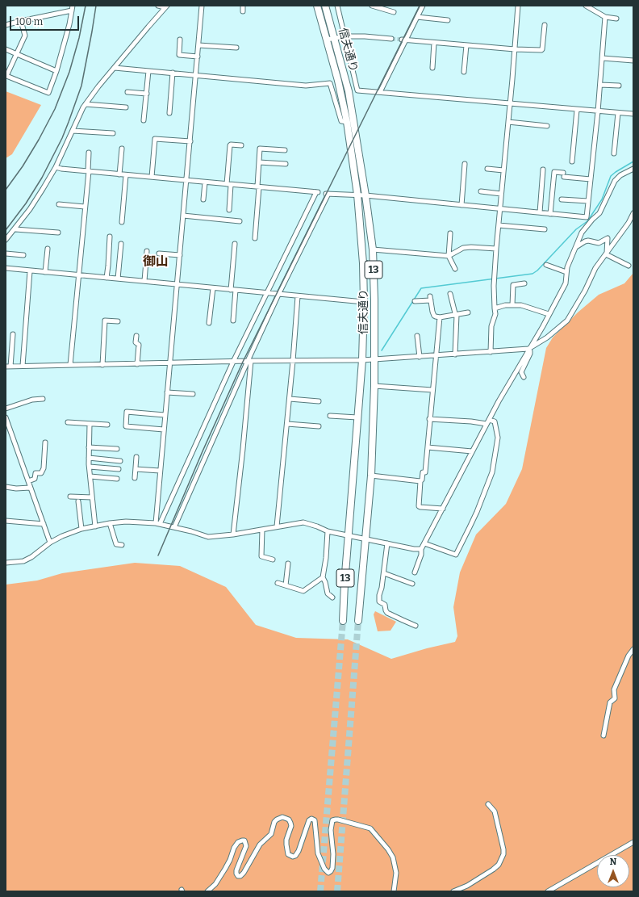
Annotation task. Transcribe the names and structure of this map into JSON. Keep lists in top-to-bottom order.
{
  "streets": {
    "highway": ["信夫通り", "13"]
  },
  "districts": ["御山"],
  "scale_bar": "100 m",
  "north": "top"
}
